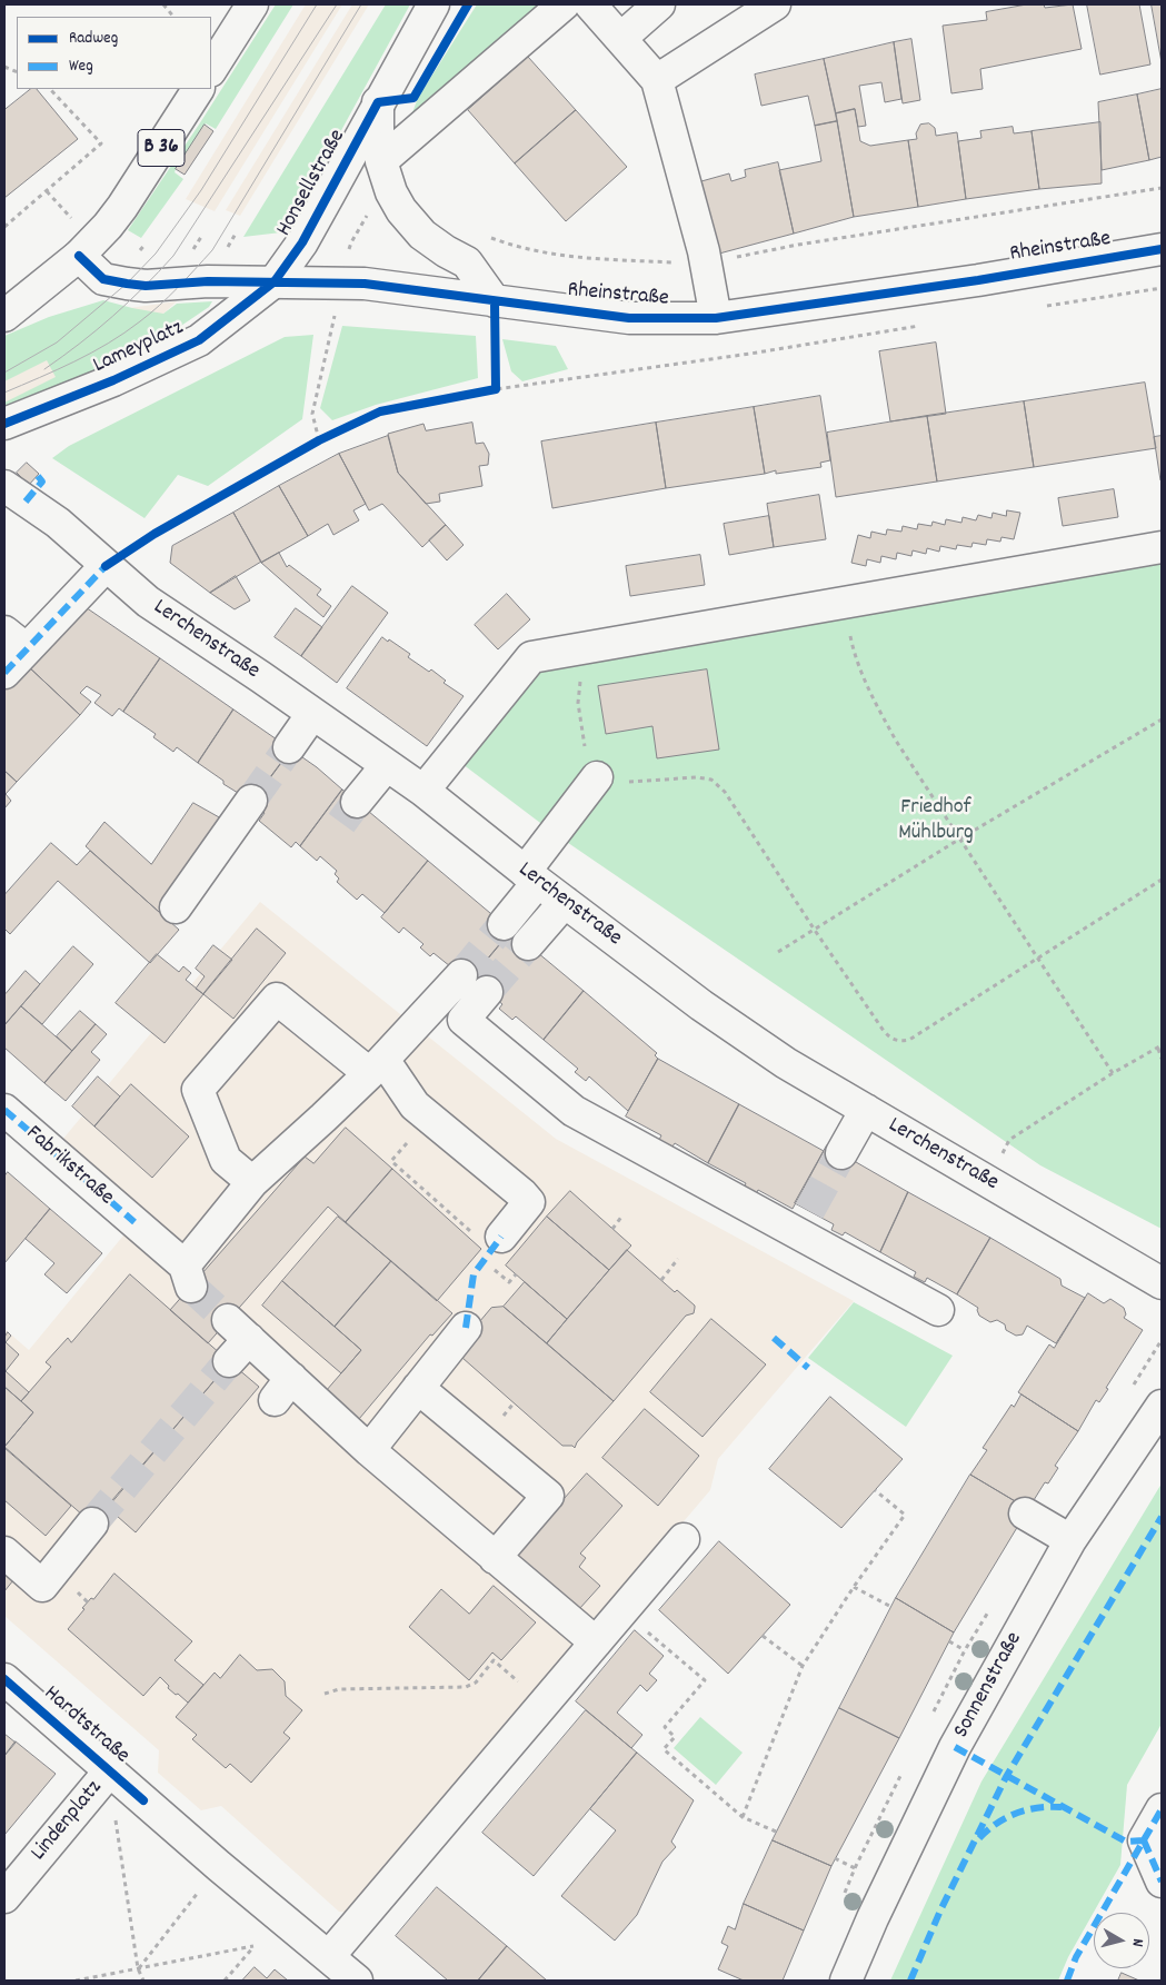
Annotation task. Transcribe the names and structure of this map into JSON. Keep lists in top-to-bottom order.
{
  "streets": {
    "street": [
      "B 36",
      "Honsellstraße",
      "Rheinstraße",
      "Lameyplatz",
      "Lerchenstraße",
      "Fabrikstraße",
      "Sonnenstraße",
      "Hardtstraße",
      "Lindenplatz"
    ]
  },
  "crossings": [
    ["B 36", "Rheinstraße"],
    ["Honsellstraße", "Rheinstraße"],
    ["Honsellstraße", "Lameyplatz"],
    ["Rheinstraße", "Lameyplatz"],
    ["Hardtstraße", "Lindenplatz"]
  ],
  "parks": ["Friedhof Mühlburg"],
  "legend": ["Radweg", "Weg"],
  "north": "right"
}
